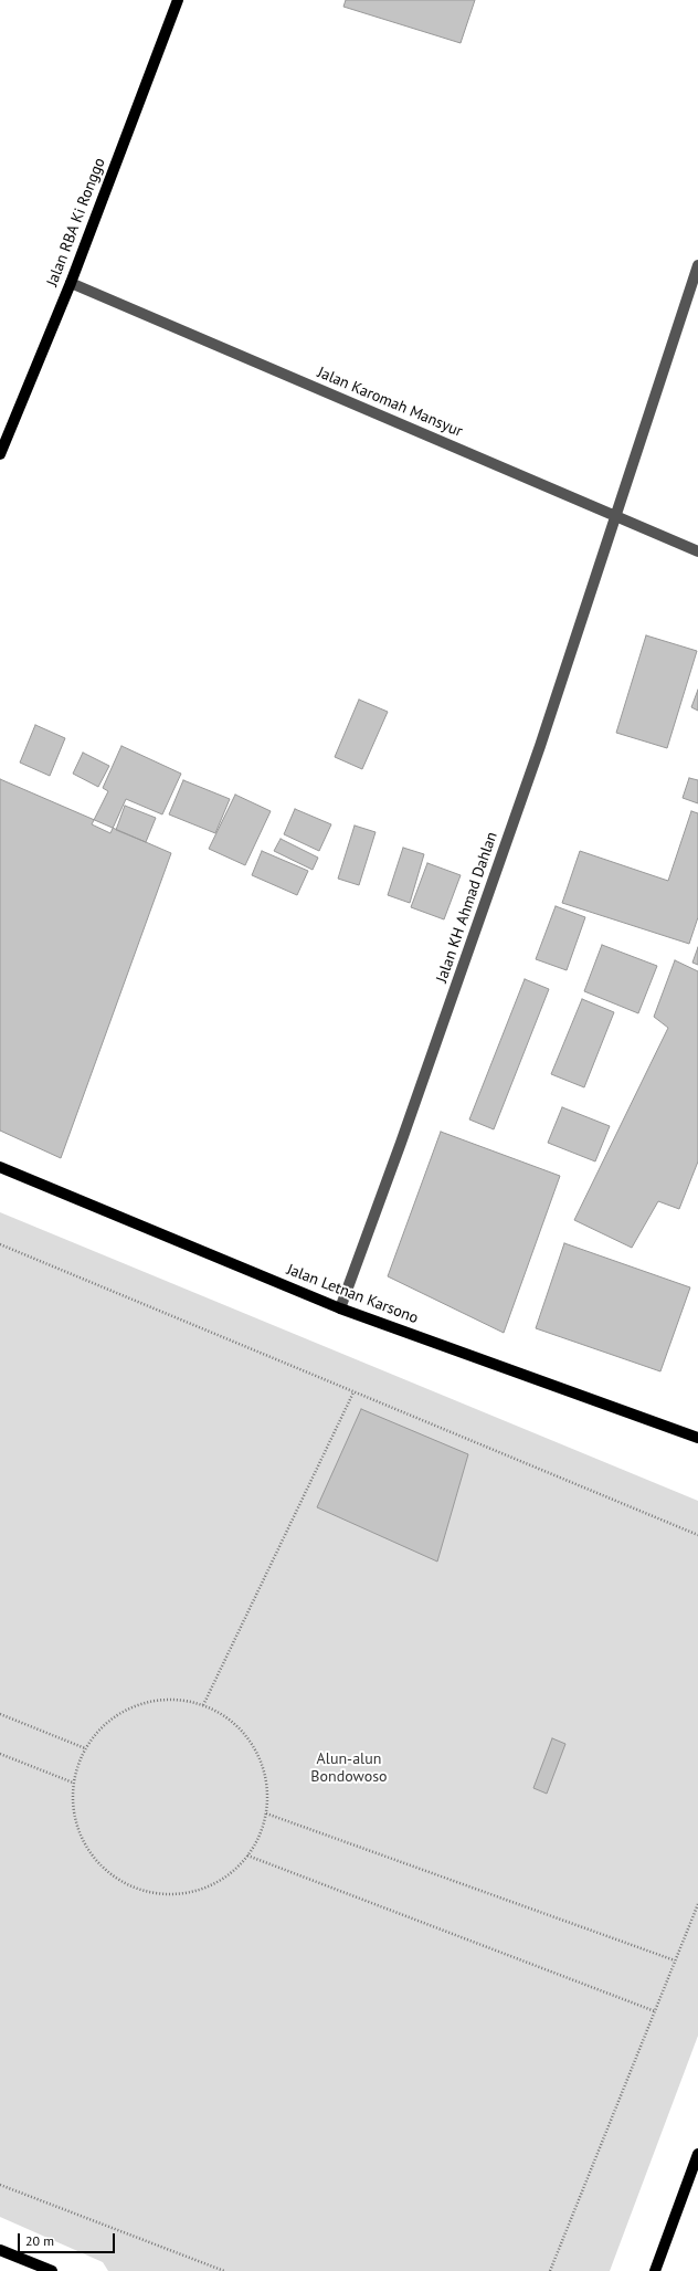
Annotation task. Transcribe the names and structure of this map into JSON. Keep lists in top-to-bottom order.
{
  "streets": {
    "main road": ["Jalan RBA Ki Ronggo", "Jalan Letnan Karsono"],
    "street": ["Jalan Karomah Mansyur", "Jalan KH Ahmad Dahlan"]
  },
  "crossings": [
    ["Jalan RBA Ki Ronggo", "Jalan Karomah Mansyur"],
    ["Jalan Karomah Mansyur", "Jalan KH Ahmad Dahlan"],
    ["Jalan KH Ahmad Dahlan", "Jalan Letnan Karsono"]
  ],
  "parks": ["Alun-alun Bondowoso"],
  "scale_bar": "20 m"
}
